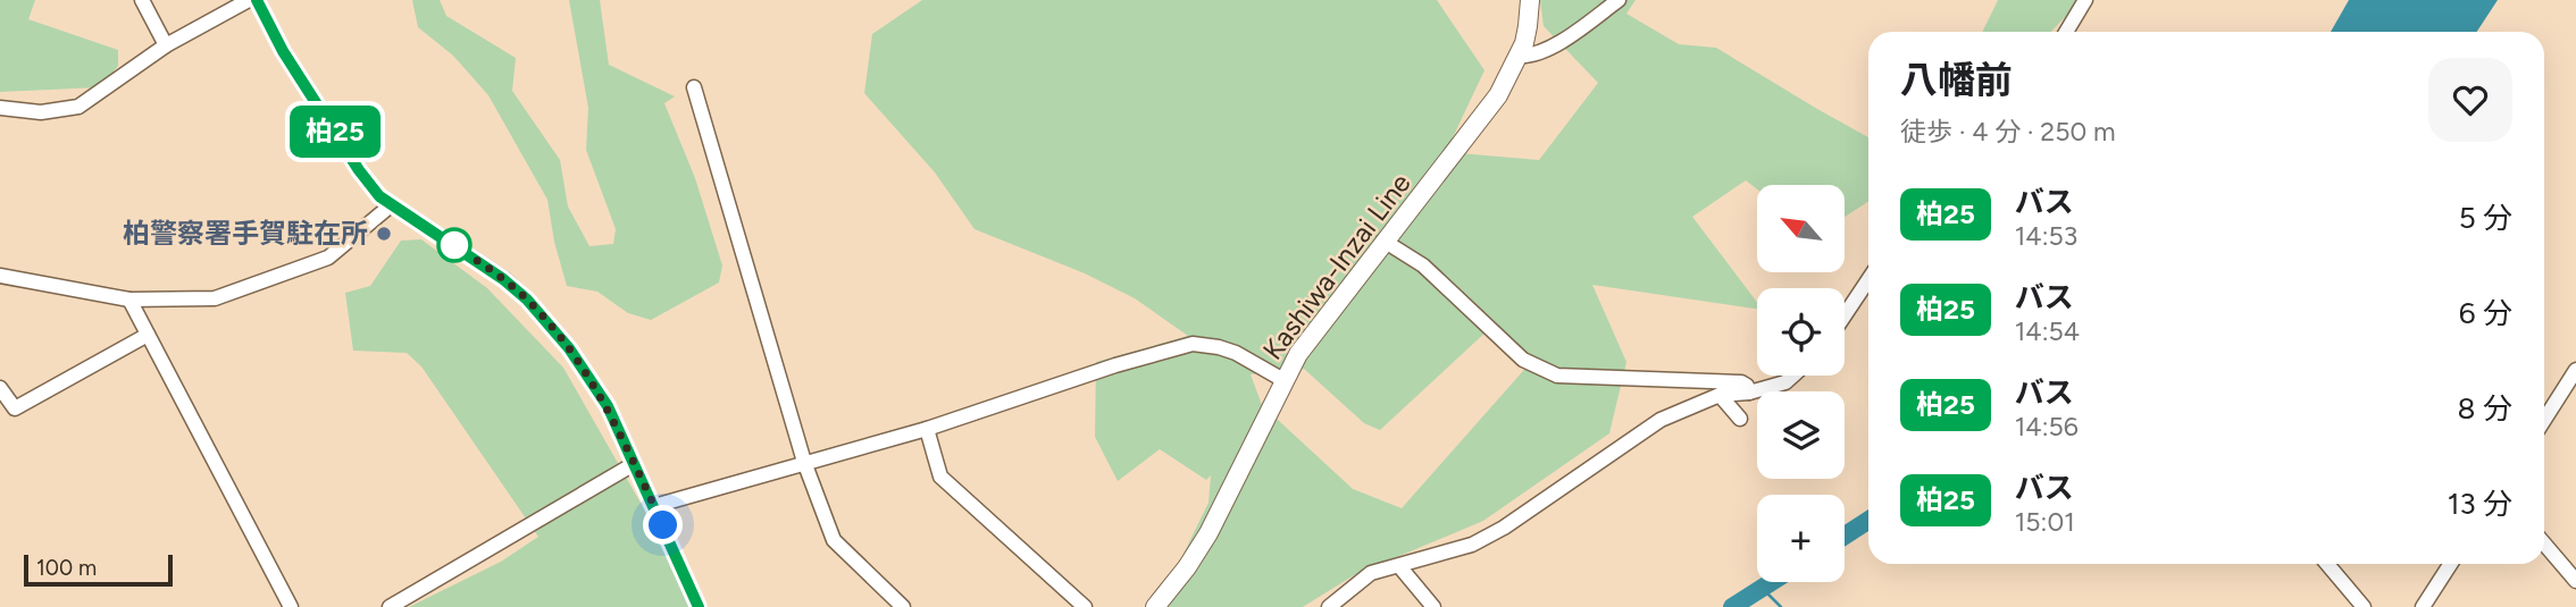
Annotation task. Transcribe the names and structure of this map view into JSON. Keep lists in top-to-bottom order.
{
  "streets": {
    "main road": ["Kashiwa-Inzai Line"]
  },
  "places": ["柏警察署手賀駐在所"],
  "lines": ["bus line 柏25"],
  "scale_bar": "100 m",
  "north": "top left",
  "page": {
    "on_map": "柏25",
    "heading": ["八幡前", "徒歩 · 4 分 · 250 m"],
    "list": [
      {
        "mark": "柏25",
        "name": "バス",
        "note": "14:53",
        "value": "5 分"
      },
      {
        "mark": "柏25",
        "name": "バス",
        "note": "14:54",
        "value": "6 分"
      },
      {
        "mark": "柏25",
        "name": "バス",
        "note": "14:56",
        "value": "8 分"
      },
      {
        "mark": "柏25",
        "name": "バス",
        "note": "15:01",
        "value": "13 分"
      }
    ],
    "map_buttons": "+",
    "scale": "100 m"
  }
}
